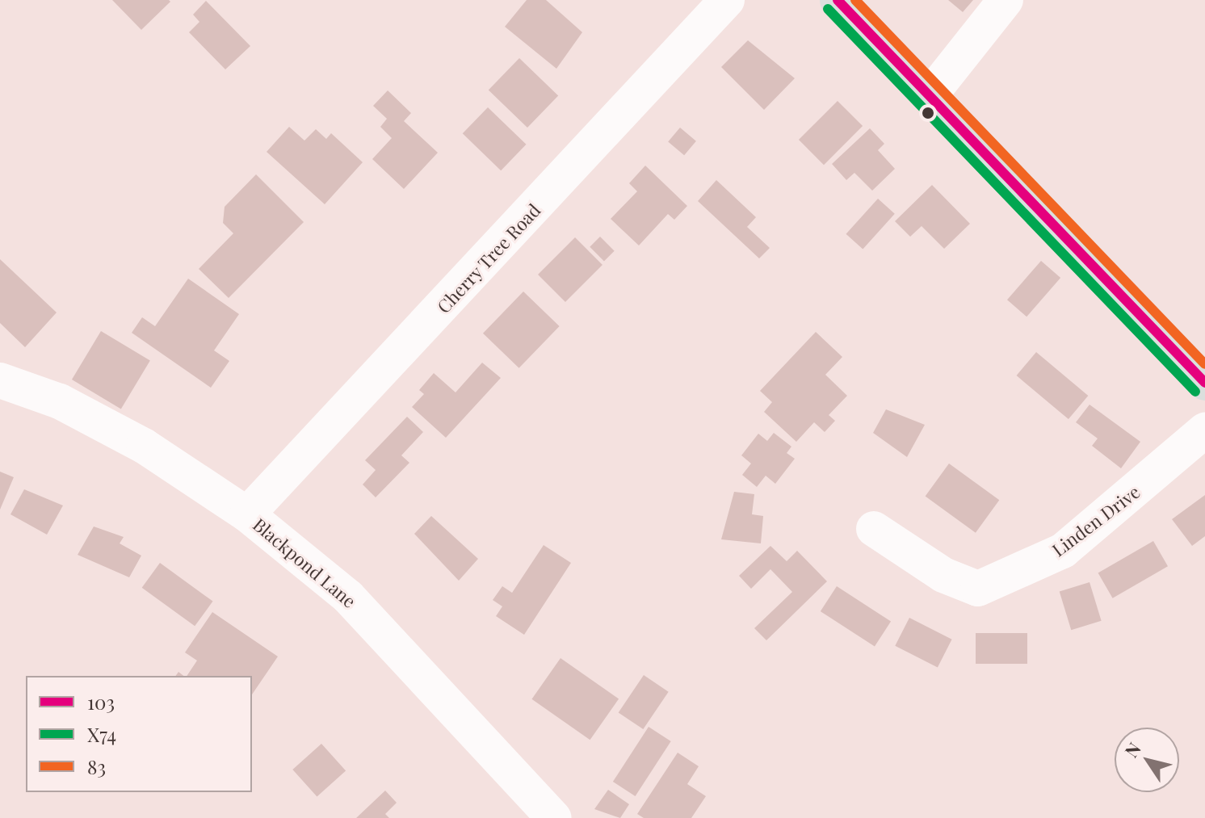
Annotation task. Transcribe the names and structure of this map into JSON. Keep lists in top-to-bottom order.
{
  "streets": {
    "street": ["Cherry Tree Road", "Linden Drive", "Blackpond Lane"]
  },
  "crossings": [
    ["Cherry Tree Road", "Blackpond Lane"]
  ],
  "lines": ["transit line 103", "transit line 83", "transit line X74"],
  "legend": ["103", "X74", "83"],
  "north": "top left"
}
